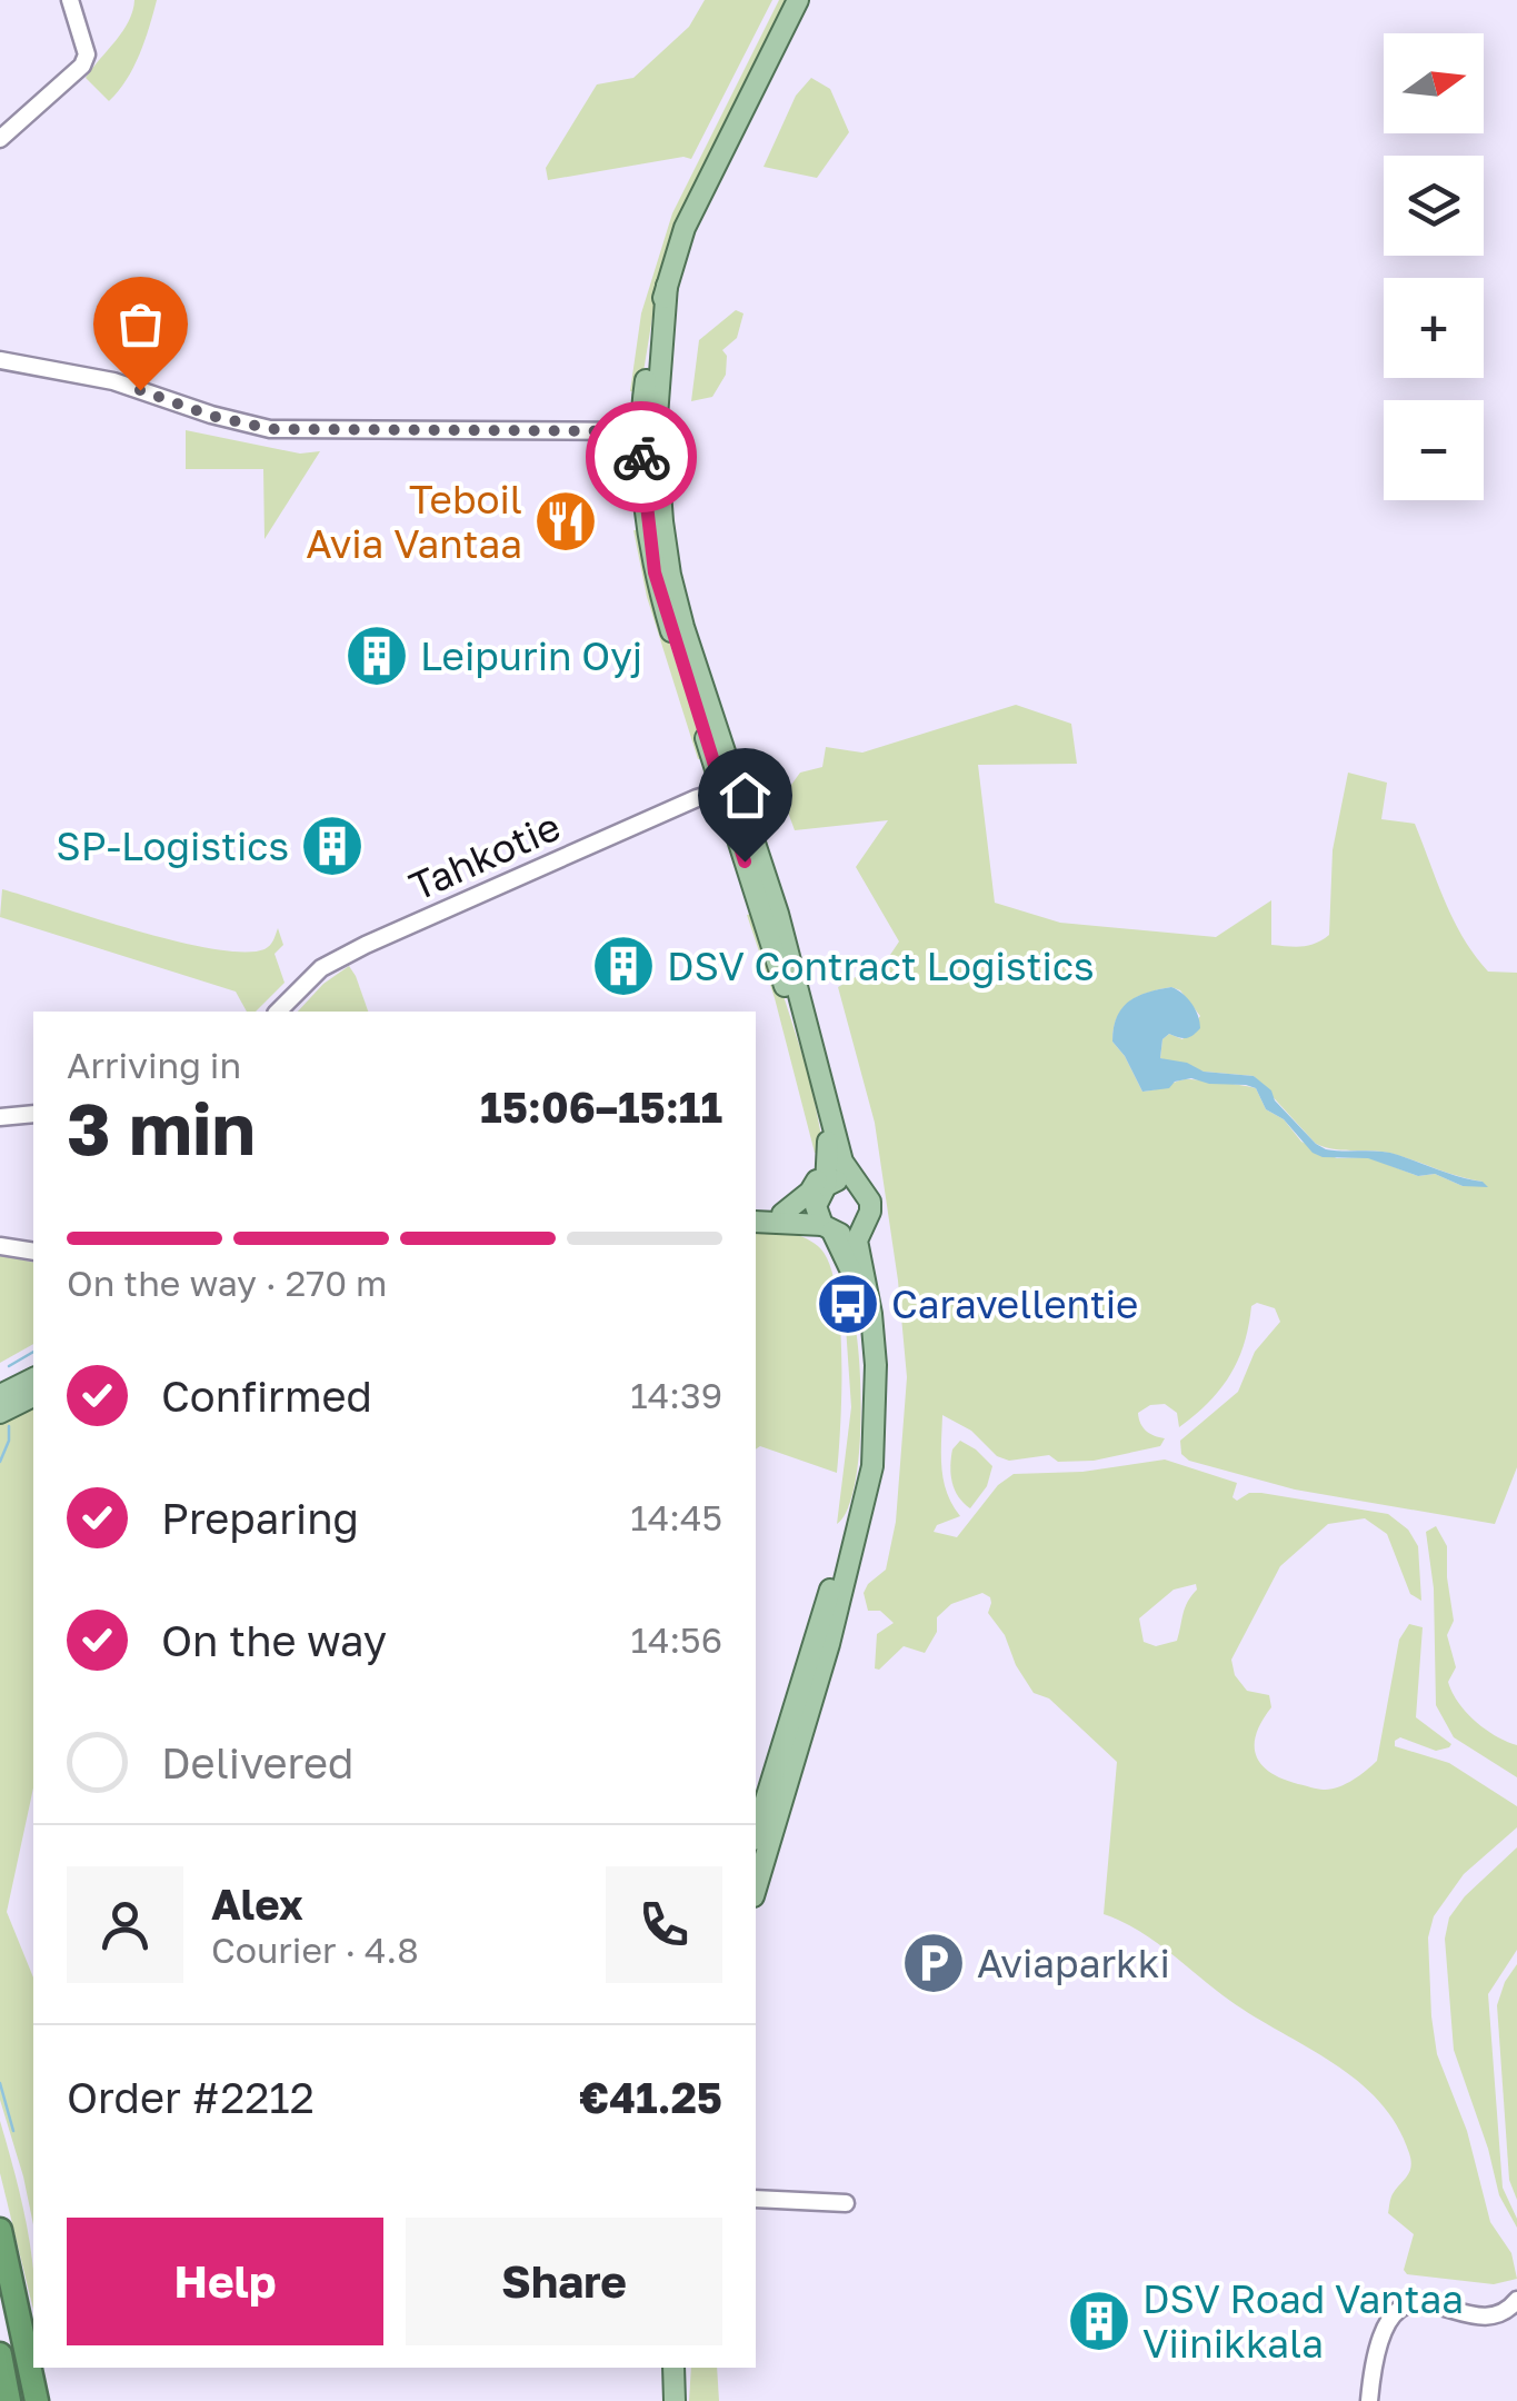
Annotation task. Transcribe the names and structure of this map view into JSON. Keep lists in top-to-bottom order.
{
  "streets": {
    "street": ["Tahkotie"]
  },
  "places": {
    "restaurant": ["Teboil Avia Vantaa"],
    "building": [
      "Leipurin Oyj",
      "SP-Logistics",
      "DSV Contract Logistics",
      "DSV Road Vantaa Viinikkala"
    ],
    "bus stop": ["Caravellentie"],
    "parking": ["Aviaparkki"]
  },
  "north": "right",
  "page": {
    "map_buttons": ["+", "−"],
    "heading": ["3 min", "Arriving in", "15:06–15:11"],
    "panel": [
      "Alex",
      "Courier · 4.8",
      "Order #2212",
      "€41.25"
    ],
    "bar": "On the way · 270 m",
    "list": [
      ["Confirmed", "14:39"],
      ["Preparing", "14:45"],
      ["On the way", "14:56"],
      "Delivered"
    ],
    "buttons": ["Help", "Share"]
  }
}
